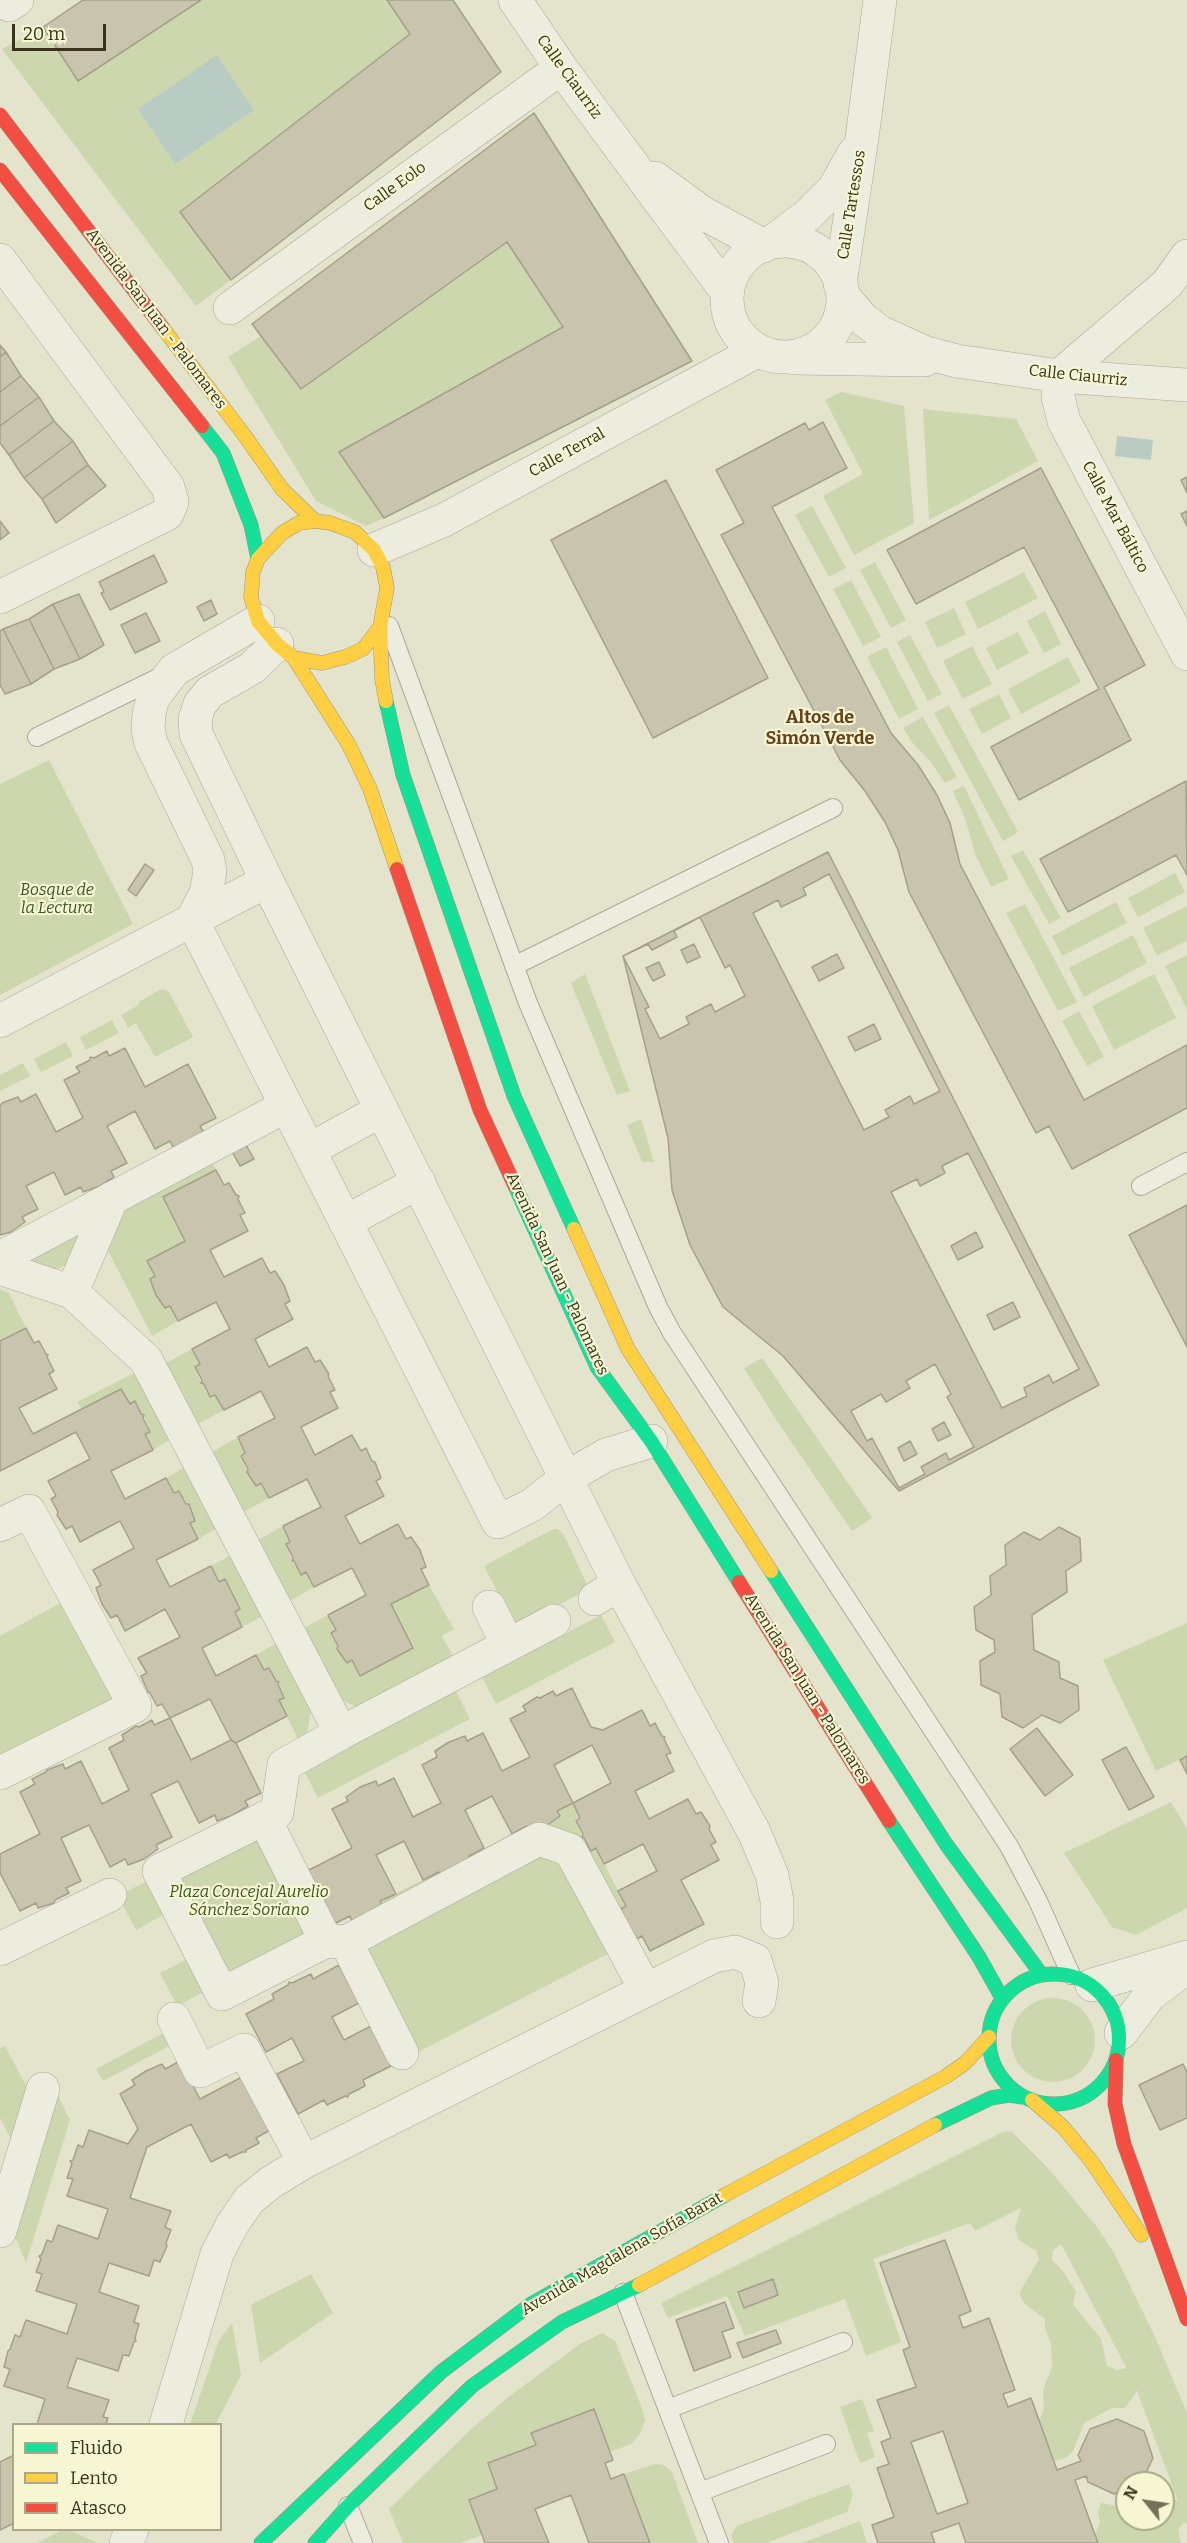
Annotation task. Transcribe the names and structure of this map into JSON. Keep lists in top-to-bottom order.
{
  "streets": {
    "street": [
      "Calle Ciaurriz",
      "Calle Eolo",
      "Calle Tartessos",
      "Avenida San Juan - Palomares",
      "Calle Terral",
      "Calle Mar Báltico",
      "Avenida Magdalena Sofía Barat"
    ]
  },
  "crossings": [
    ["Calle Ciaurriz", "Calle Eolo"],
    ["Calle Ciaurriz", "Calle Tartessos"],
    ["Calle Ciaurriz", "Calle Terral"],
    ["Calle Ciaurriz", "Calle Mar Báltico"],
    ["Calle Tartessos", "Calle Terral"],
    ["Avenida San Juan - Palomares", "Calle Terral"],
    ["Avenida San Juan - Palomares", "Avenida Magdalena Sofía Barat"]
  ],
  "districts": ["Altos de Simón Verde"],
  "parks": ["Bosque de la Lectura", "Plaza Concejal Aurelio Sánchez Soriano"],
  "legend": ["Fluido", "Lento", "Atasco"],
  "scale_bar": "20 m",
  "north": "top left"
}
